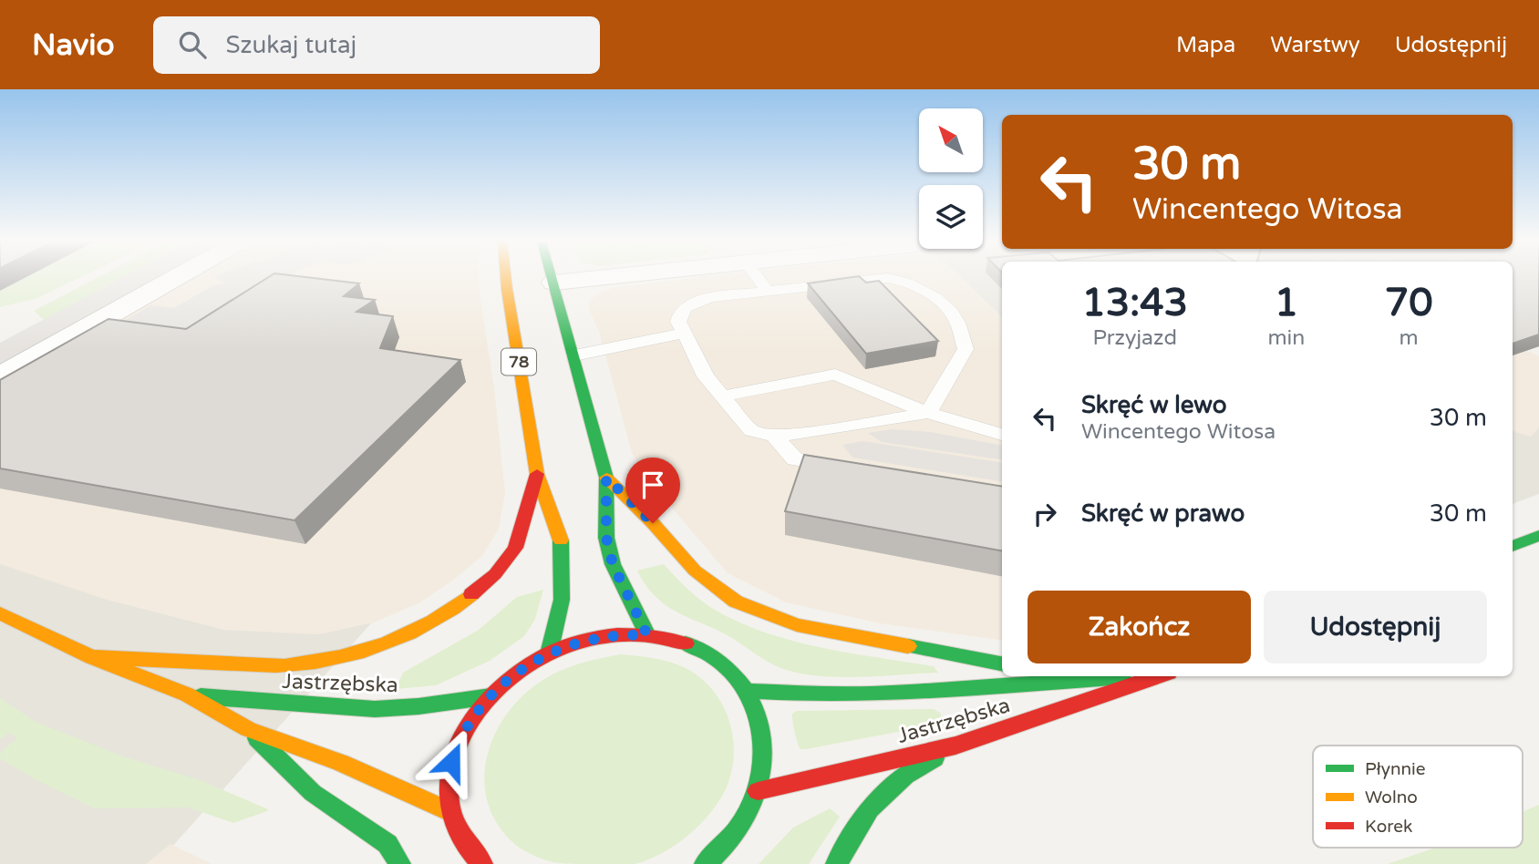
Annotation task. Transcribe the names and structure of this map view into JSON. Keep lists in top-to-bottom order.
{
  "streets": {
    "main road": ["78", "Jastrzębska"]
  },
  "legend": ["Płynnie", "Wolno", "Korek"],
  "north": "top left",
  "page": {
    "header": "Navio",
    "search": "Szukaj tutaj",
    "nav": ["Mapa", "Warstwy", "Udostępnij"],
    "turn": ["30 m", "Wincentego Witosa"],
    "eta": [
      "13:43",
      "Przyjazd",
      "1",
      "min",
      "70",
      "m"
    ],
    "list": [
      {
        "name": "Skręć w lewo",
        "note": "Wincentego Witosa",
        "value": "30 m"
      },
      {
        "name": "Skręć w prawo",
        "value": "30 m"
      }
    ],
    "buttons": ["Zakończ", "Udostępnij"]
  }
}
